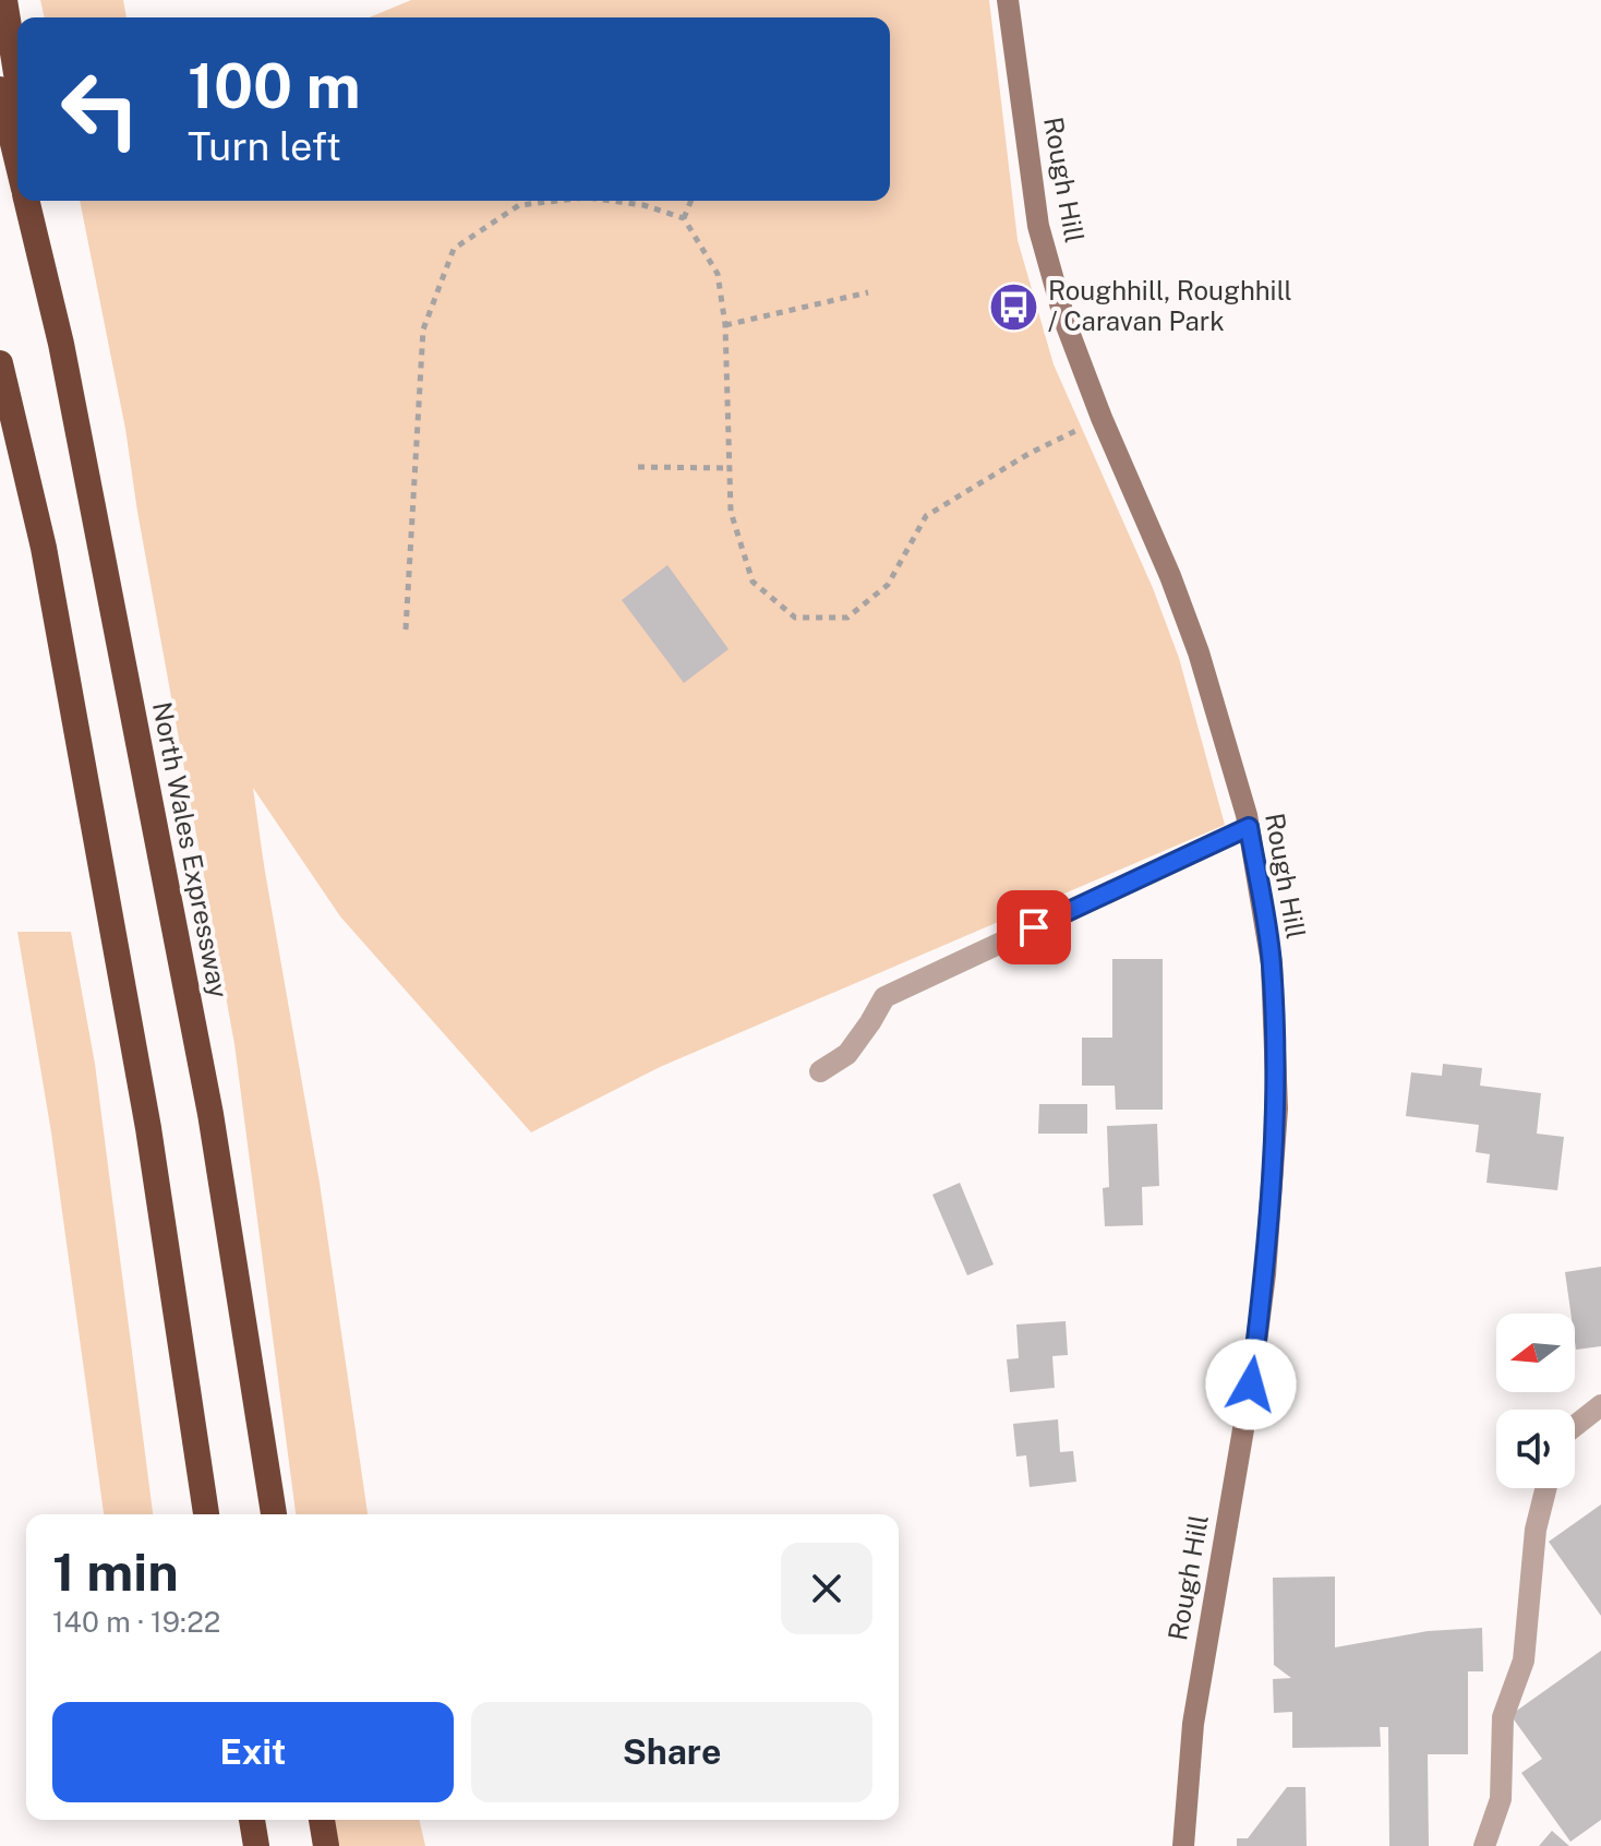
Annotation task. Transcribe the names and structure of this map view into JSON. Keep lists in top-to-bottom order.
{
  "streets": {
    "highway": ["North Wales Expressway"],
    "street": ["Rough Hill"]
  },
  "places": {
    "bus stop": ["Roughhill, Roughhill / Caravan Park"]
  },
  "north": "left",
  "page": {
    "turn": ["100 m", "Turn left"],
    "heading": ["1 min", "140 m · 19:22"],
    "buttons": ["Exit", "Share"]
  }
}
